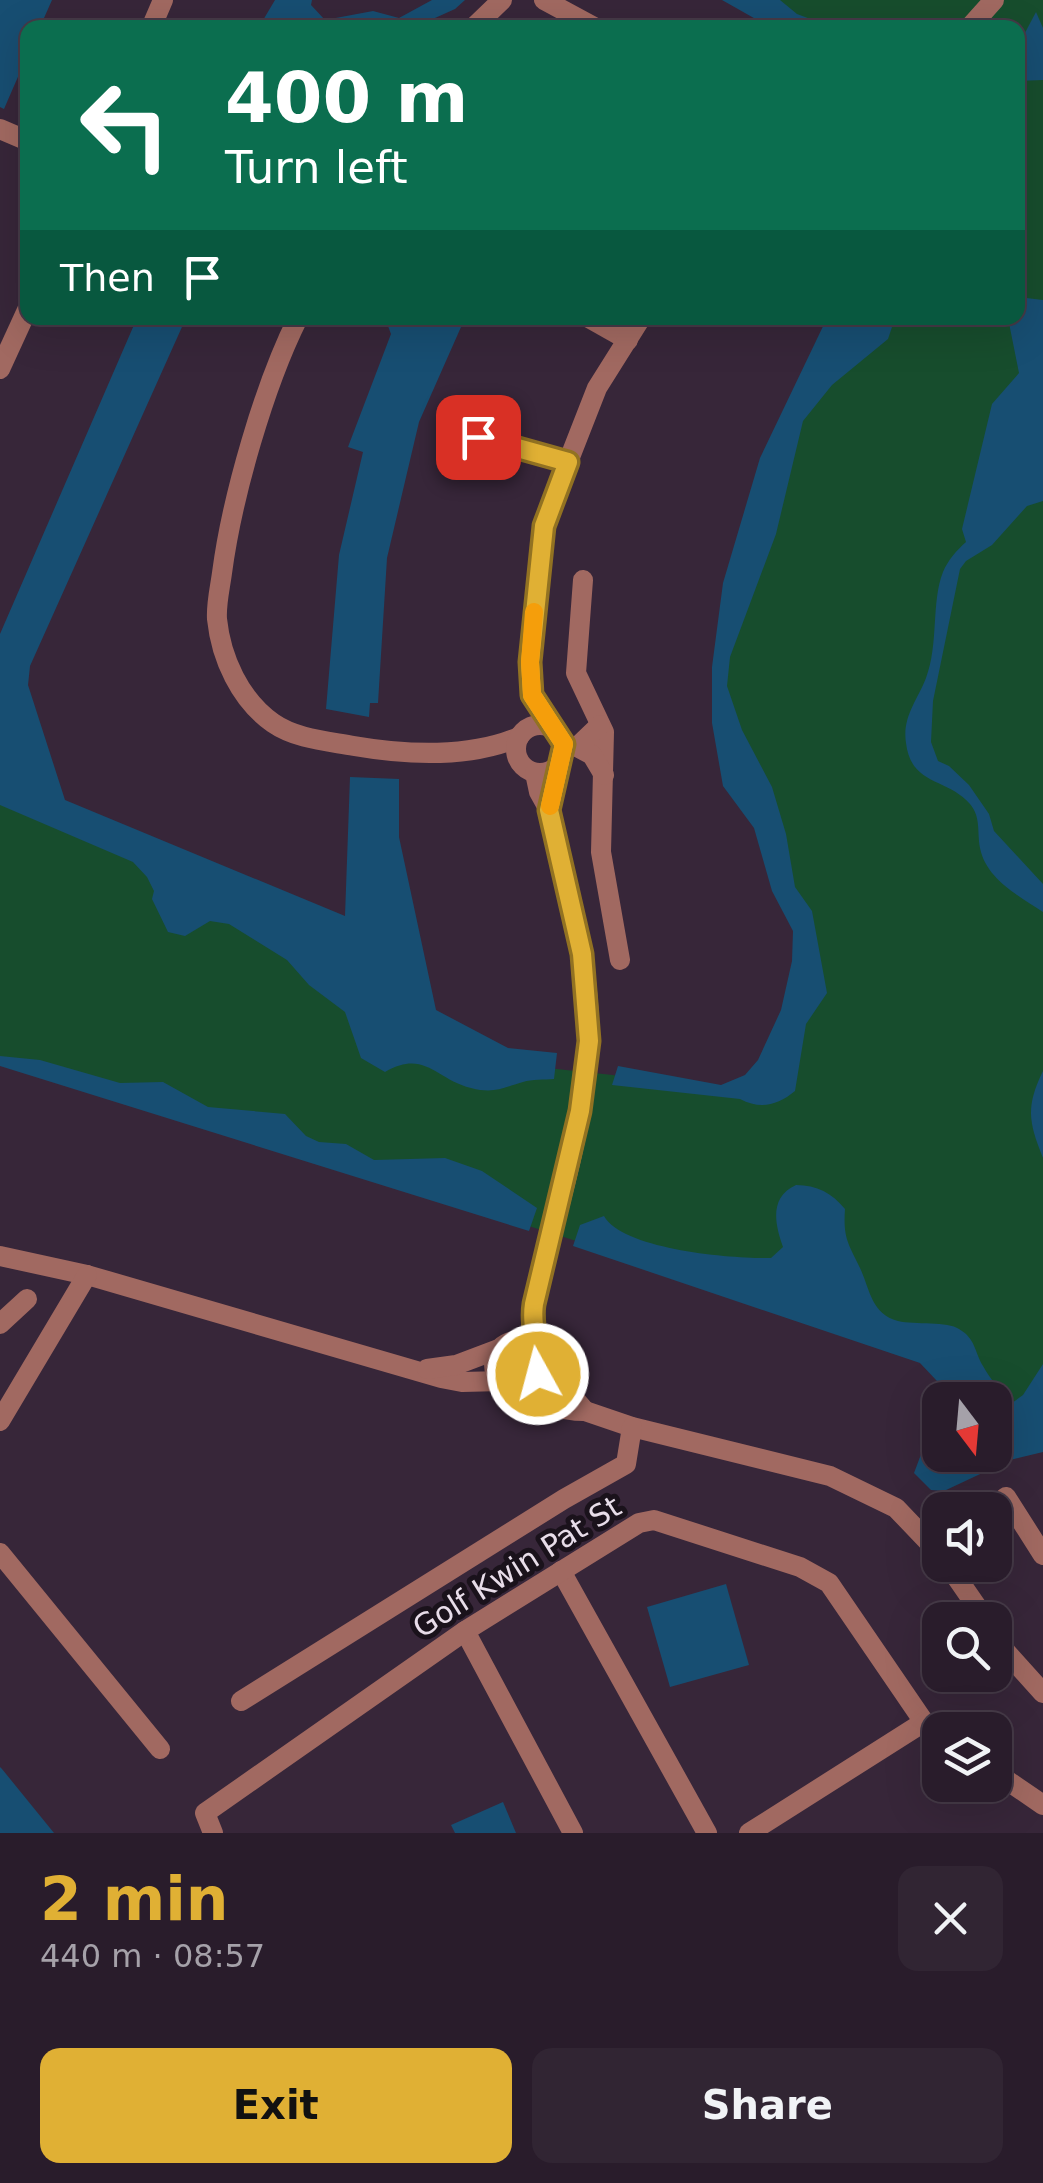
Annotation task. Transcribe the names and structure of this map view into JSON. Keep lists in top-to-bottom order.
{
  "streets": {
    "street": ["Golf Kwin Pat St"]
  },
  "north": "bottom",
  "page": {
    "turn": ["400 m", "Turn left"],
    "then": "Then",
    "heading": ["2 min", "440 m · 08:57"],
    "buttons": ["Exit", "Share"]
  }
}
